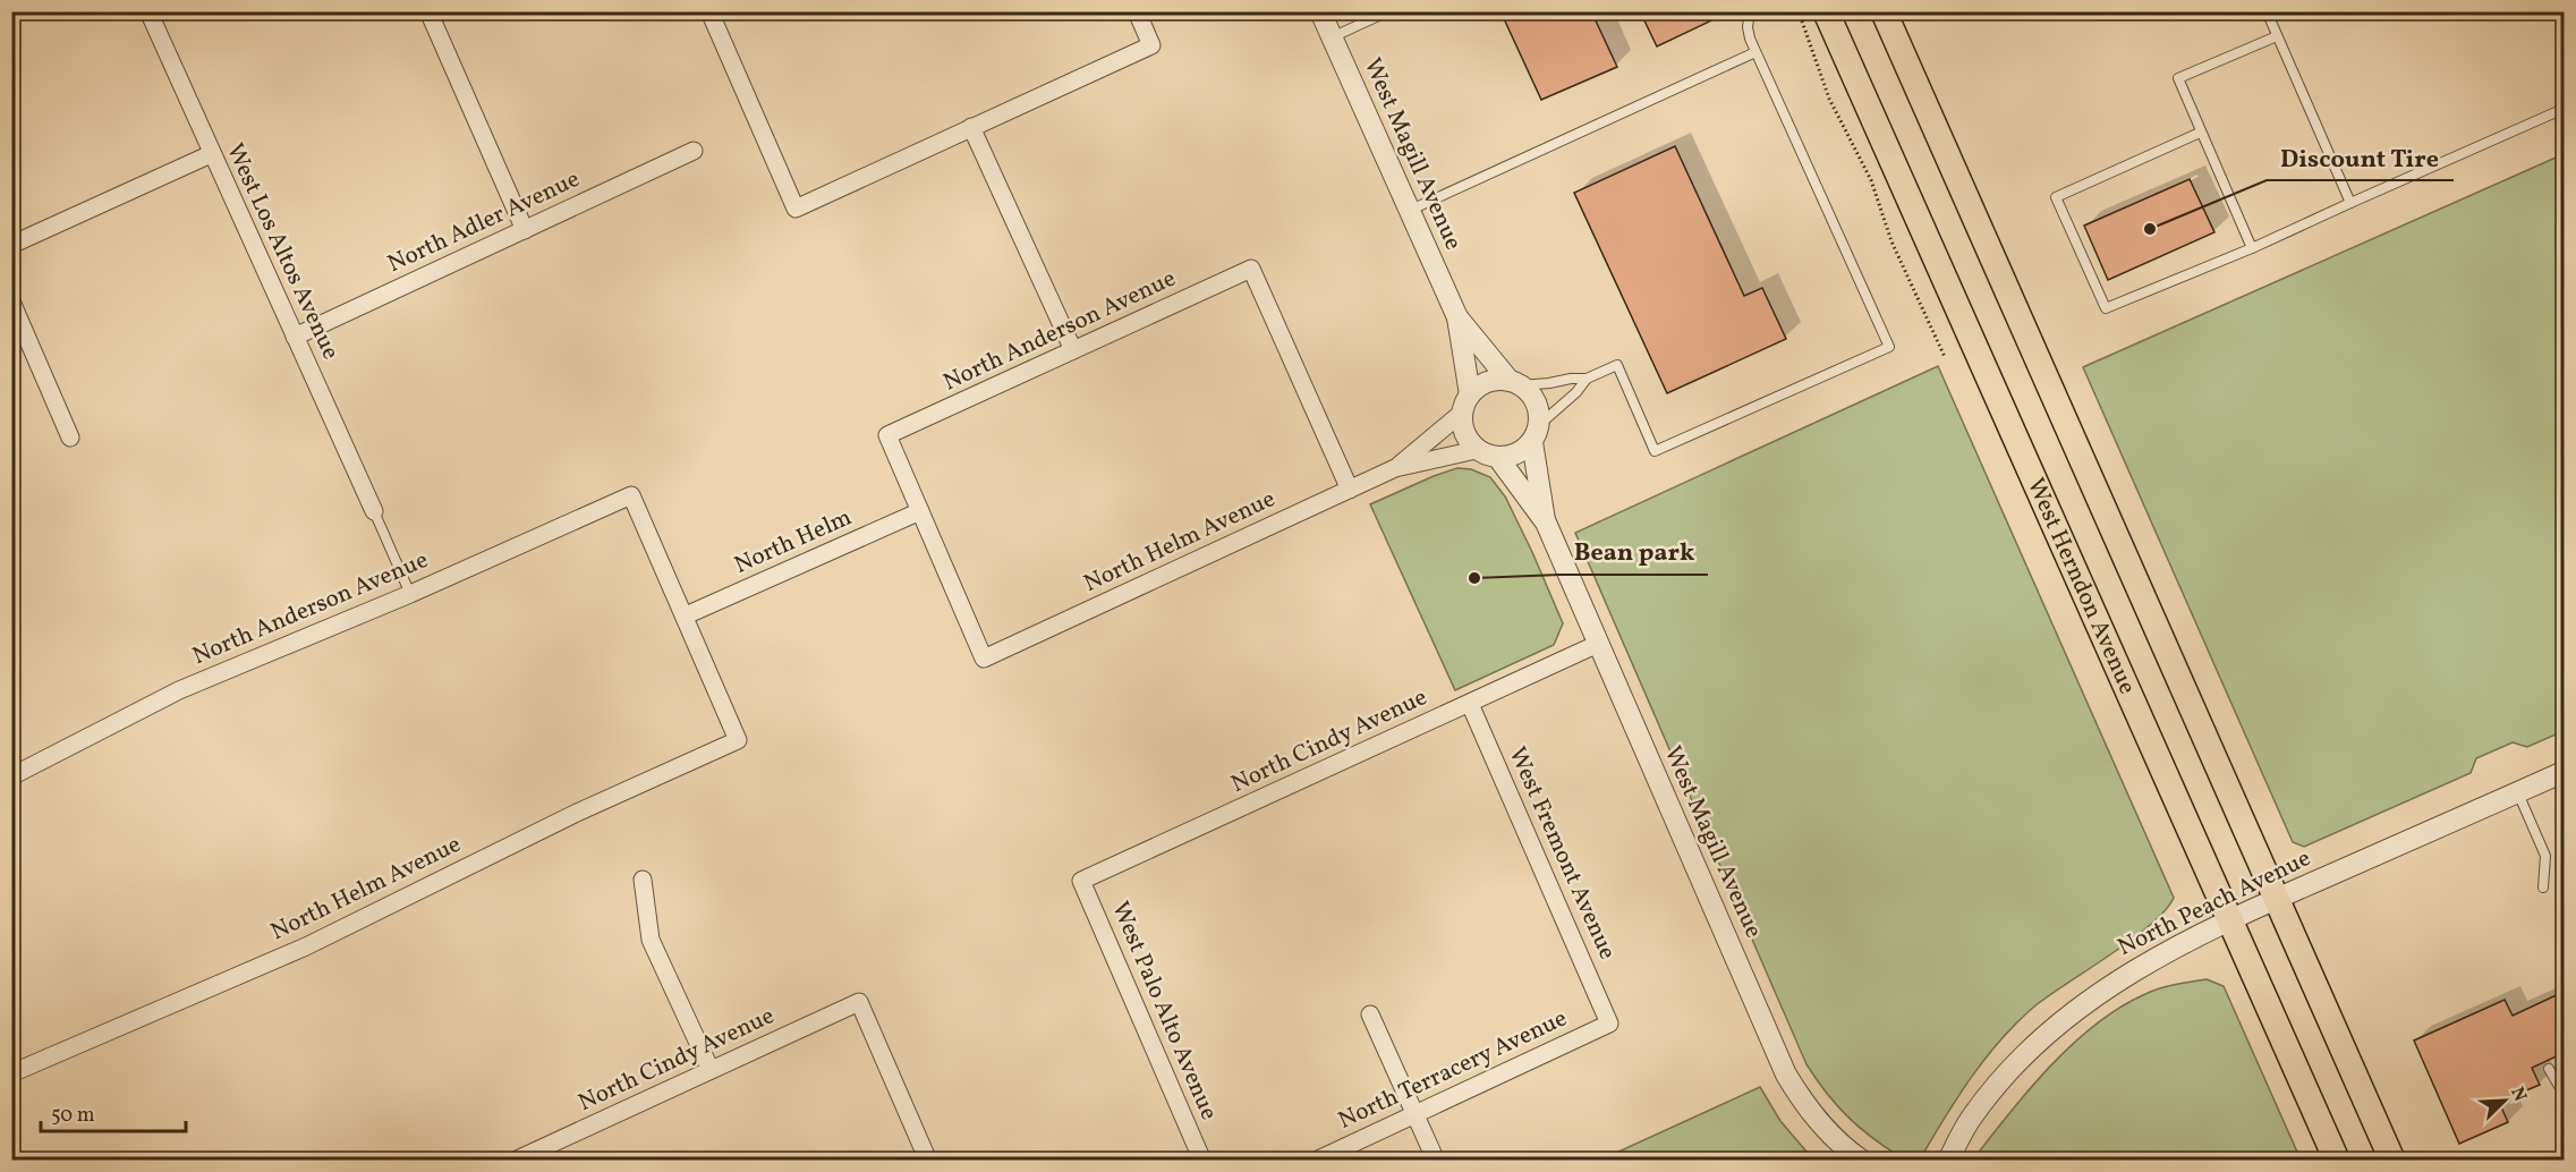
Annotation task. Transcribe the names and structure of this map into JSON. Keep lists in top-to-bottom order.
{
  "streets": {
    "main road": ["West Herndon Avenue"],
    "street": [
      "West Magill Avenue",
      "North Adler Avenue",
      "West Los Altos Avenue",
      "North Anderson Avenue",
      "North Helm",
      "North Helm Avenue",
      "North Cindy Avenue",
      "West Fremont Avenue",
      "North Peach Avenue",
      "West Palo Alto Avenue",
      "North Terracery Avenue"
    ]
  },
  "crossings": [
    ["West Magill Avenue", "North Helm Avenue"],
    ["West Magill Avenue", "North Cindy Avenue"],
    ["North Adler Avenue", "West Los Altos Avenue"],
    ["North Anderson Avenue", "North Helm"],
    ["North Anderson Avenue", "North Helm Avenue"],
    ["North Helm", "North Helm Avenue"],
    ["West Herndon Avenue", "North Peach Avenue"],
    ["North Cindy Avenue", "West Fremont Avenue"],
    ["North Cindy Avenue", "West Palo Alto Avenue"],
    ["West Fremont Avenue", "North Terracery Avenue"]
  ],
  "places": ["Discount Tire", "Bean park"],
  "scale_bar": "50 m",
  "north": "top right"
}
